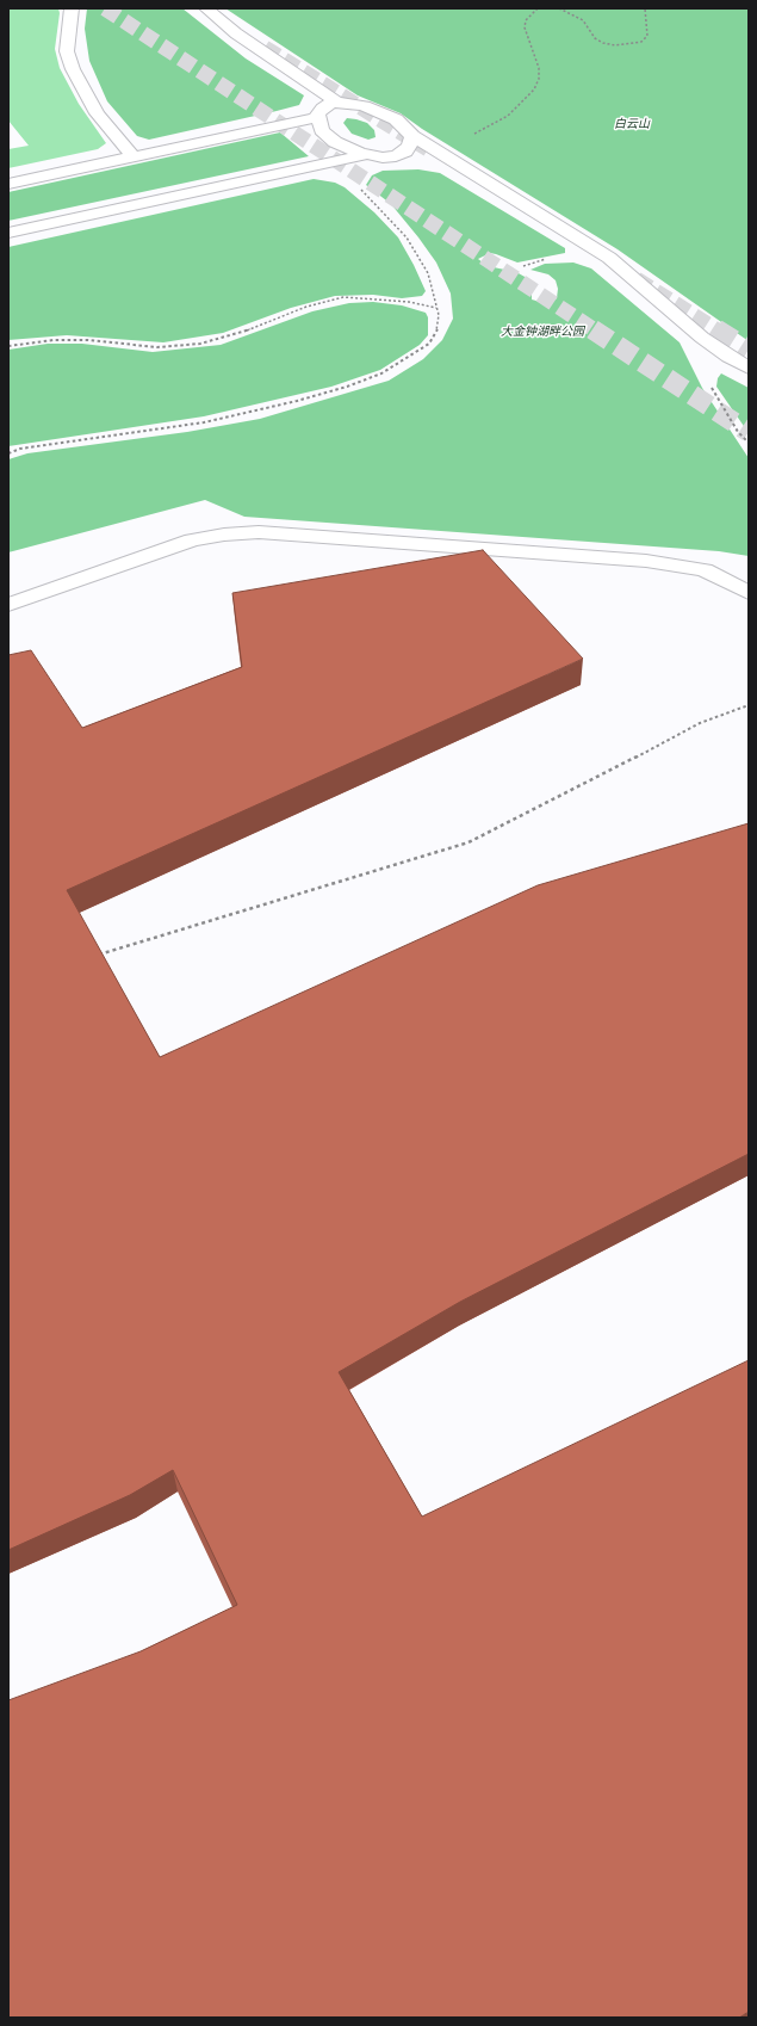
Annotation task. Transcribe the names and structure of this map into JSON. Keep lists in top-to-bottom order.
{
  "parks": ["白云山", "大金钟湖畔公园"]
}
